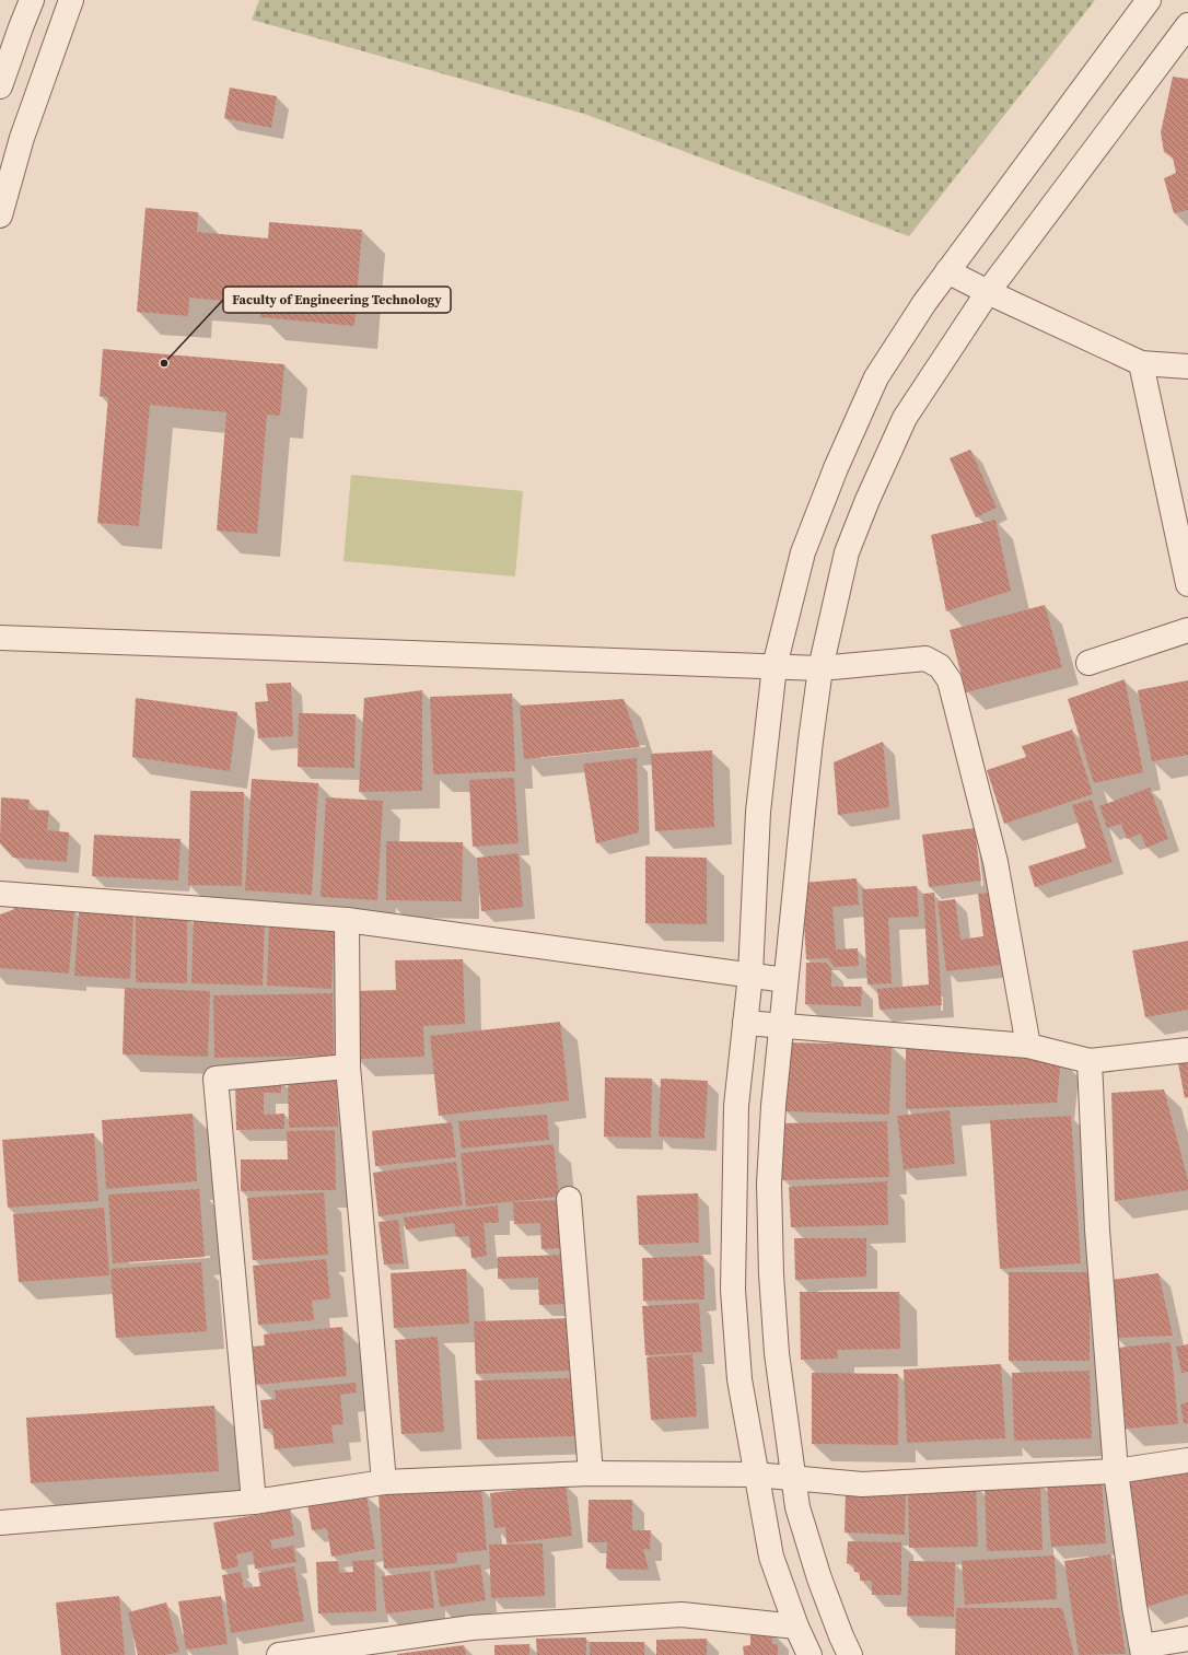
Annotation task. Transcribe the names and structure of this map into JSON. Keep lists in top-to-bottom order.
{
  "places": ["Faculty of Engineering Technology"]
}
